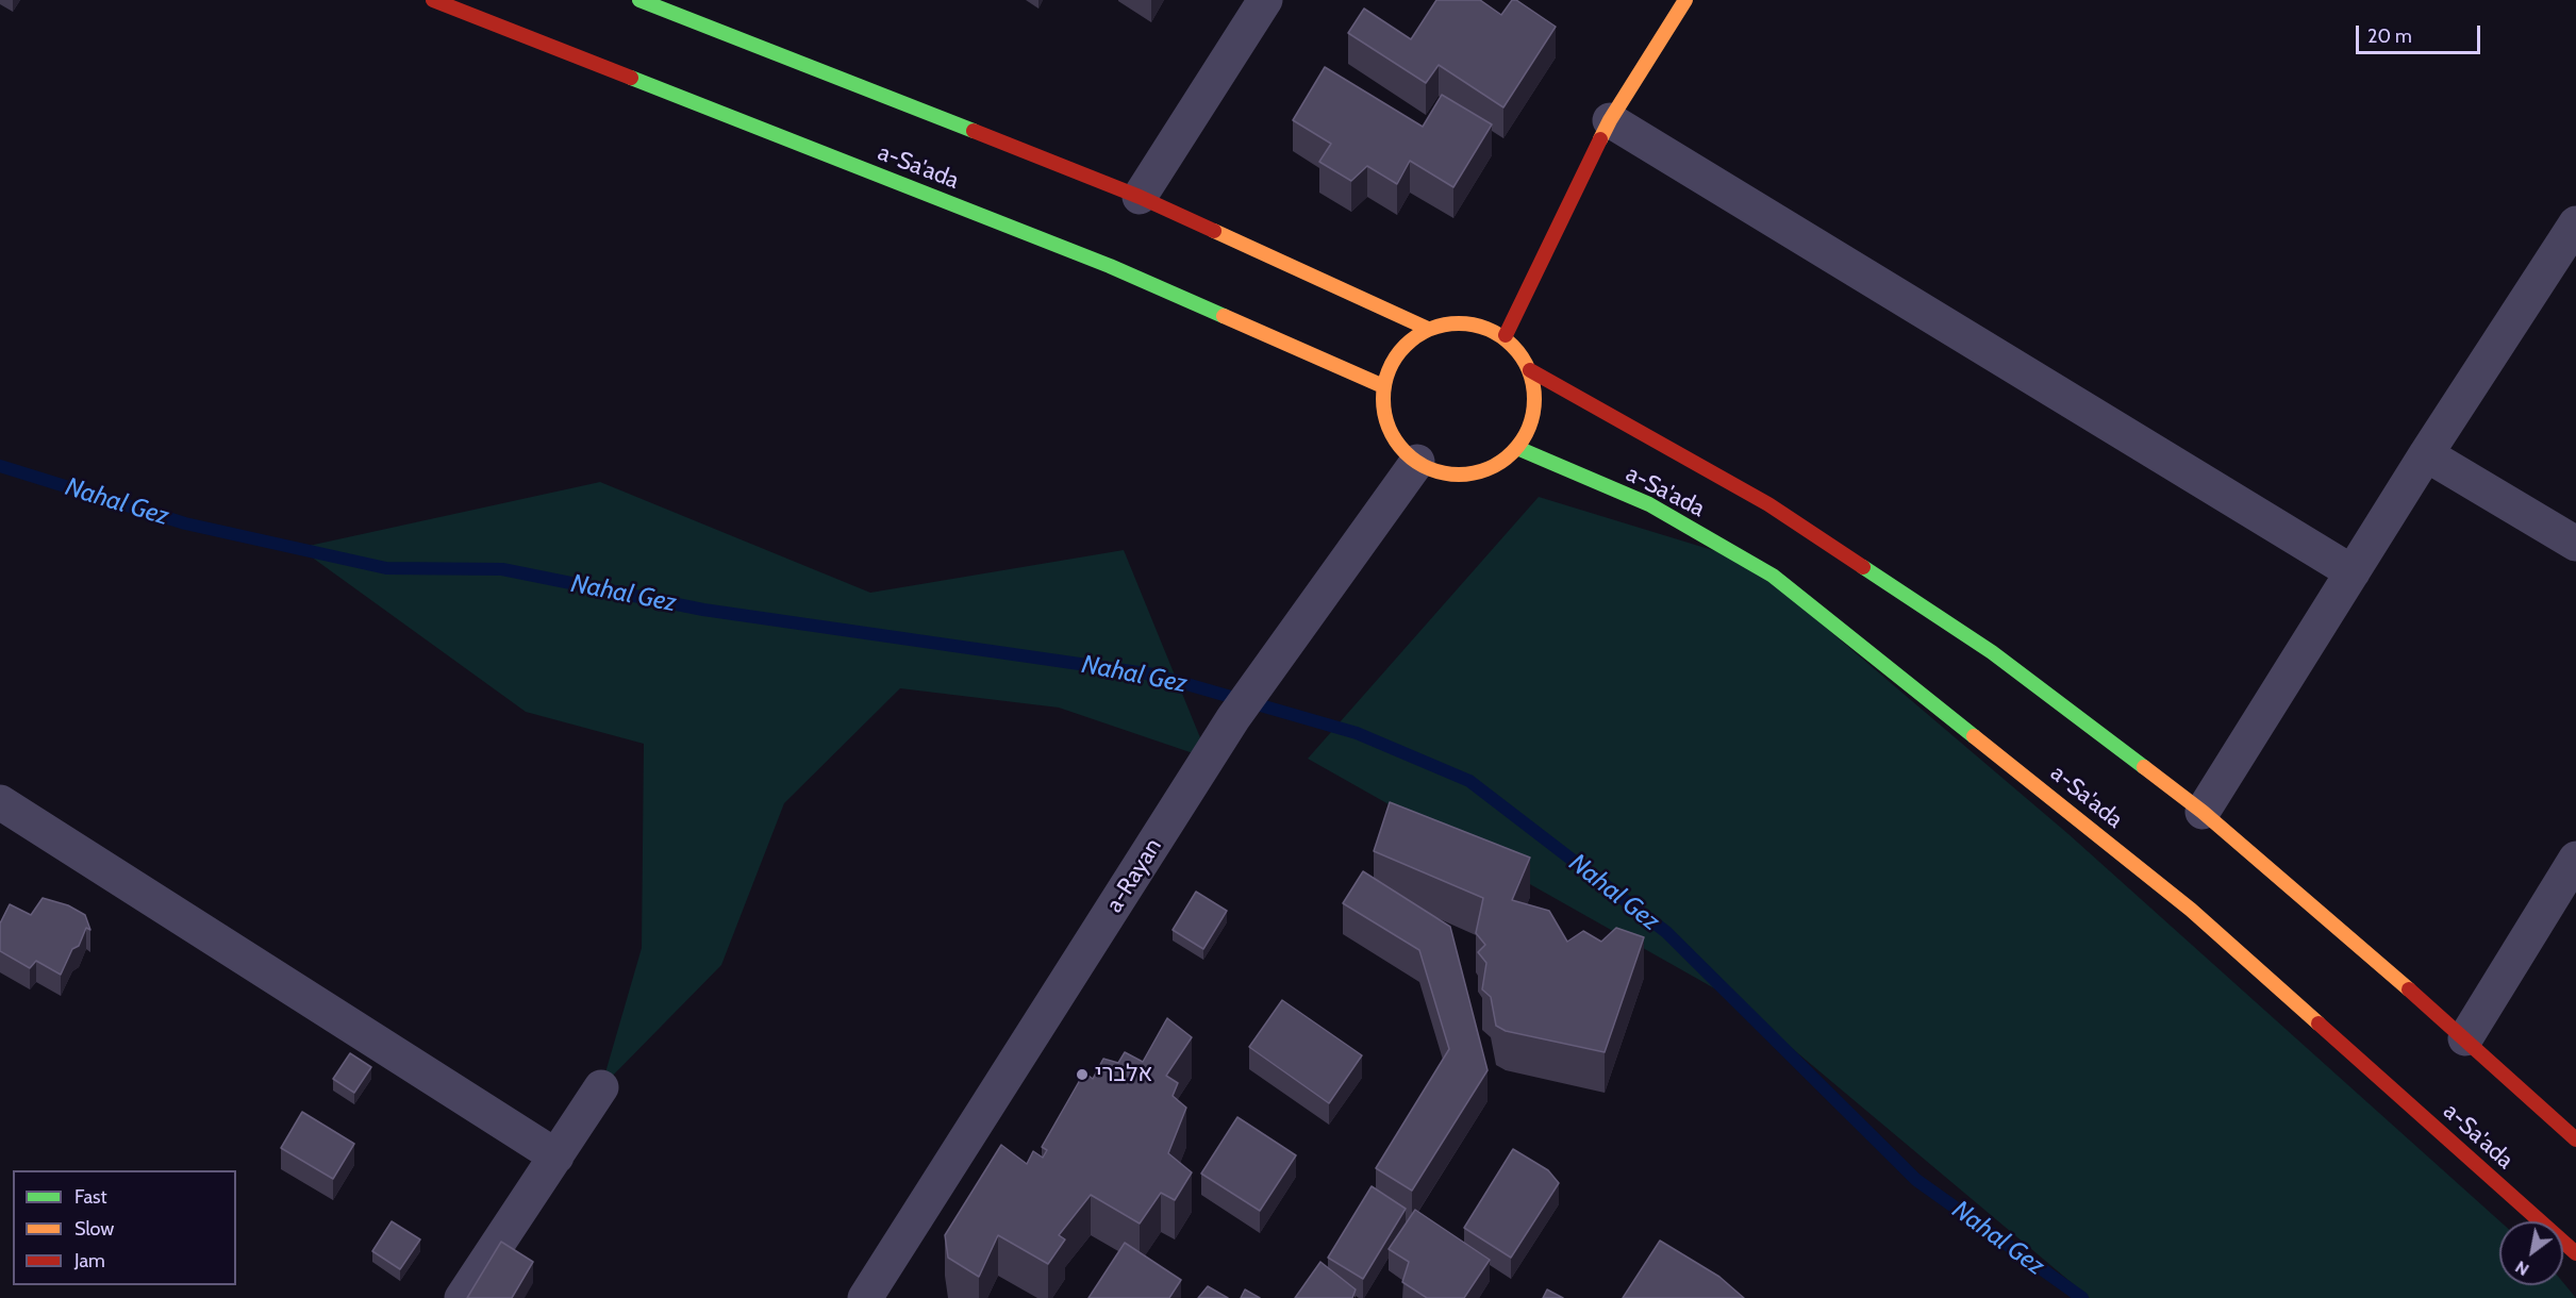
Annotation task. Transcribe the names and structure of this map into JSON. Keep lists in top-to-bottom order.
{
  "streets": {
    "street": ["a-Sa'ada", "a-Rayan"]
  },
  "crossings": [
    ["a-Sa'ada", "a-Rayan"]
  ],
  "water": ["Nahal Gez"],
  "places": ["אלברי"],
  "legend": ["Fast", "Slow", "Jam"],
  "scale_bar": "20 m",
  "north": "bottom left"
}
